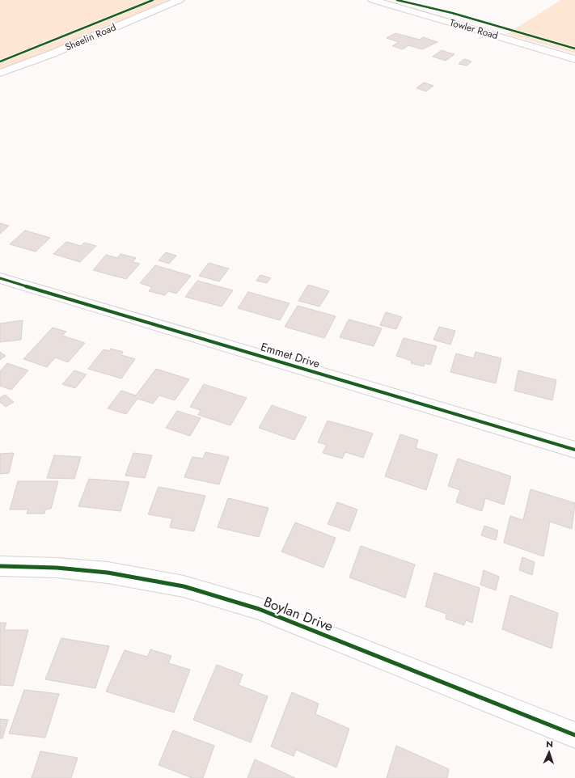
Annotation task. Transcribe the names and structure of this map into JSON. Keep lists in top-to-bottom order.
{
  "streets": {
    "street": [
      "Towler Road",
      "Sheelin Road",
      "Emmet Drive",
      "Boylan Drive"
    ]
  },
  "north": "top"
}
